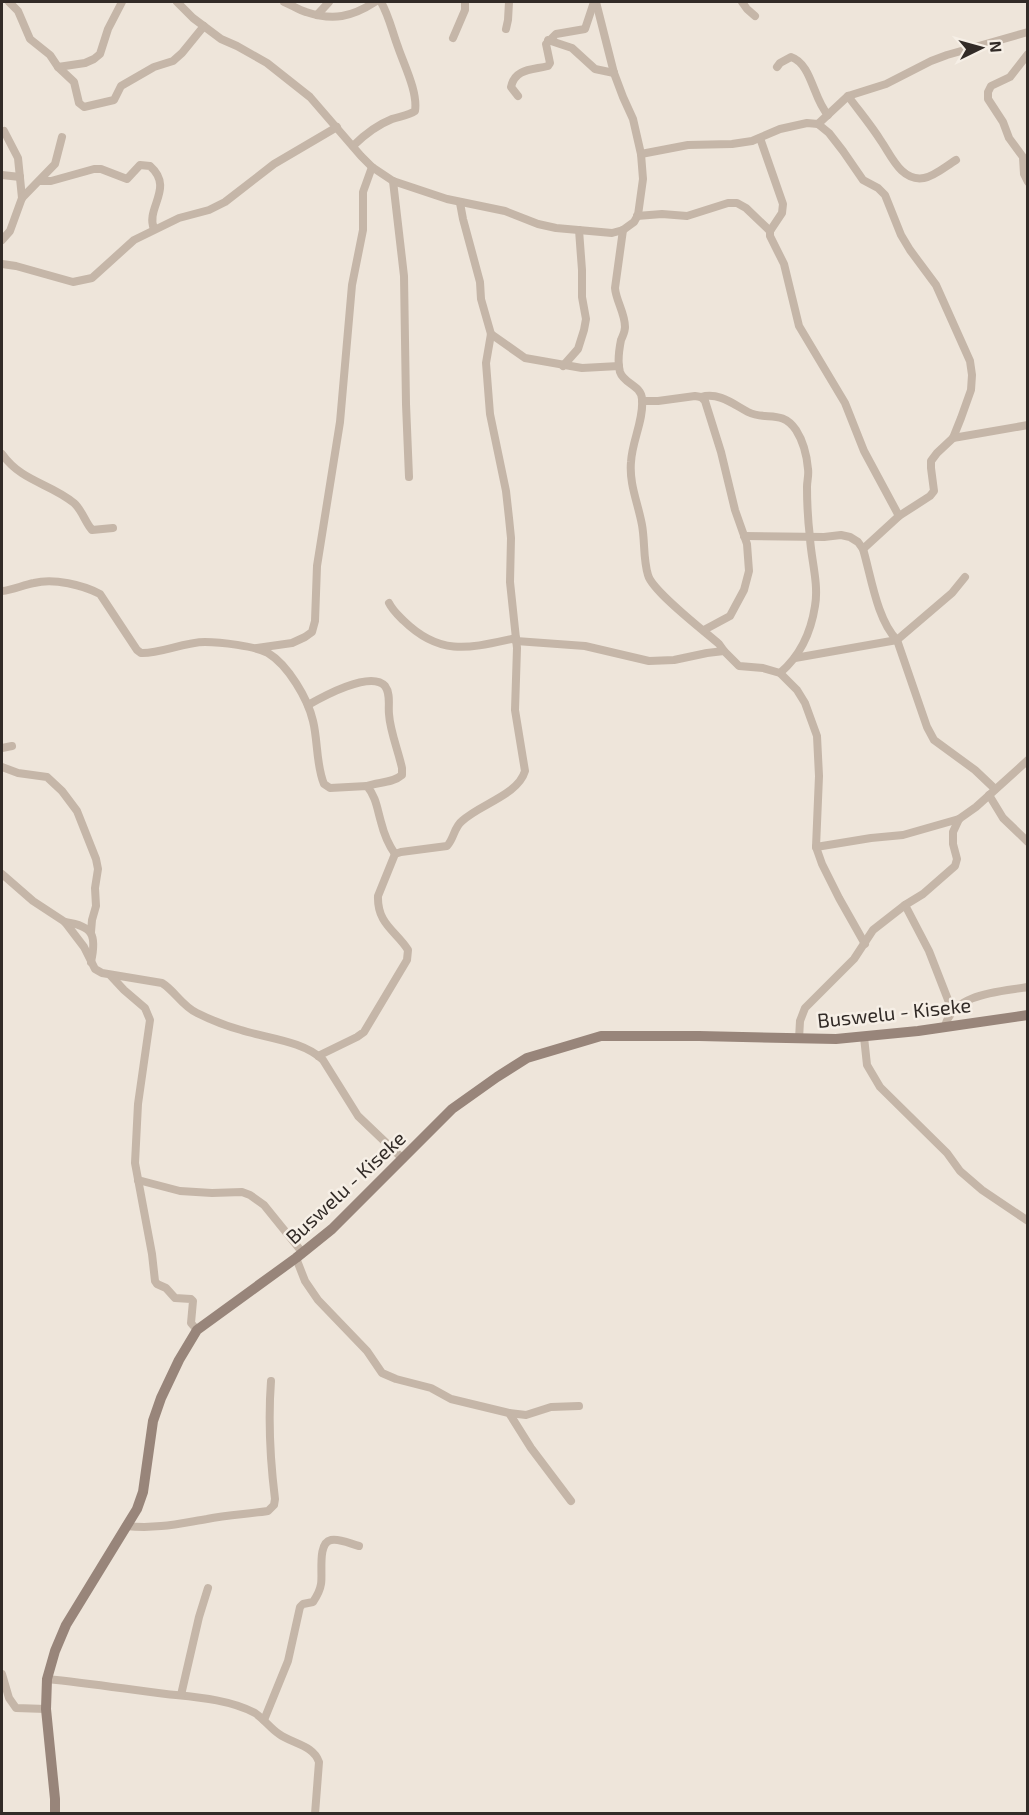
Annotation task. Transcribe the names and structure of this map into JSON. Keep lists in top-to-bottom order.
{
  "streets": {
    "main road": ["Buswelu - Kiseke"]
  },
  "north": "right"
}
